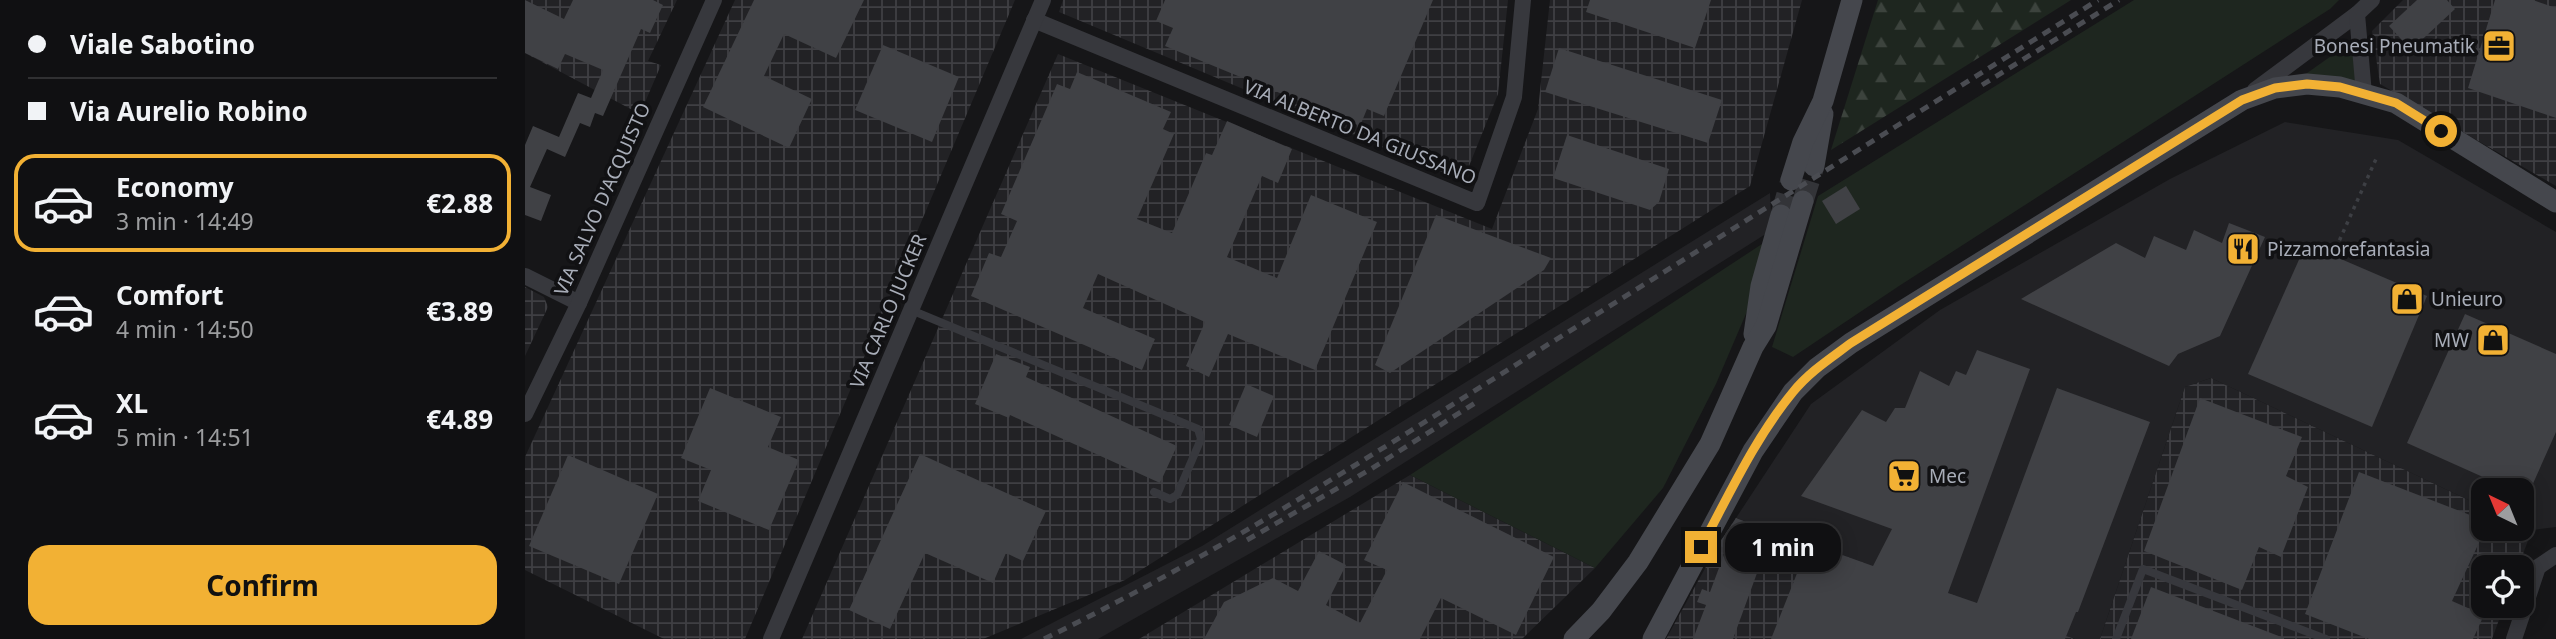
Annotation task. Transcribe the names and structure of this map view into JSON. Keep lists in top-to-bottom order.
{
  "streets": {
    "street": ["VIA ALBERTO DA GIUSSANO", "VIA SALVO D'ACQUISTO", "VIA CARLO JUCKER"]
  },
  "crossings": [
    ["VIA ALBERTO DA GIUSSANO", "VIA CARLO JUCKER"]
  ],
  "places": {
    "office": ["Bonesi Pneumatik"],
    "restaurant": ["Pizzamorefantasia"],
    "shop": ["Unieuro", "MW"],
    "supermarket": ["Mec"]
  },
  "north": "top left",
  "page": {
    "banner": ["Viale Sabotino", "Via Aurelio Robino"],
    "list": [
      {
        "name": "Economy",
        "note": "3 min · 14:49",
        "value": "€2.88"
      },
      {
        "name": "Comfort",
        "note": "4 min · 14:50",
        "value": "€3.89"
      },
      {
        "name": "XL",
        "note": "5 min · 14:51",
        "value": "€4.89"
      }
    ],
    "bubble": "1 min",
    "buttons": "Confirm"
  }
}
